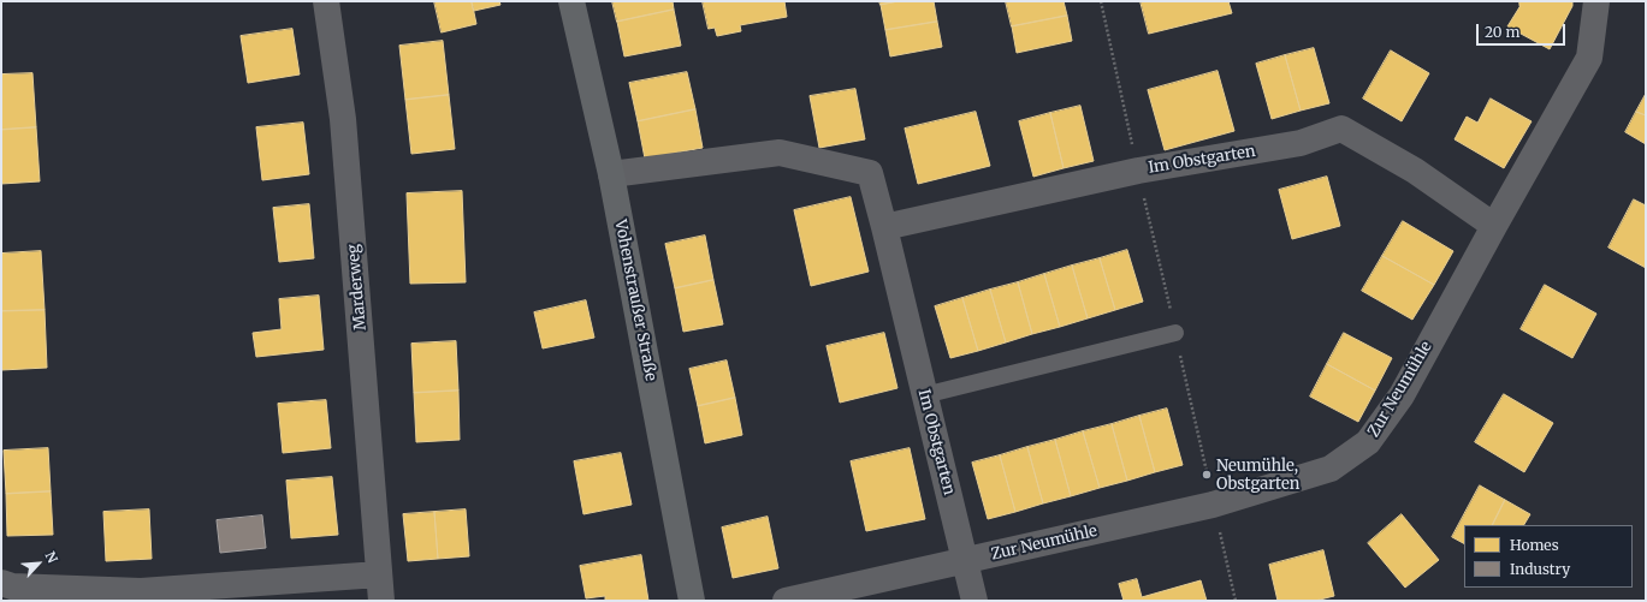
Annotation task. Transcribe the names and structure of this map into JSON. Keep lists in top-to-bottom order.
{
  "streets": {
    "main road": ["Vohenstraußer Straße"],
    "street": ["Im Obstgarten", "Marderweg", "Zur Neumühle"]
  },
  "crossings": [
    ["Im Obstgarten", "Vohenstraußer Straße"],
    ["Im Obstgarten", "Zur Neumühle"]
  ],
  "places": ["Neumühle, Obstgarten"],
  "legend": ["Homes", "Industry"],
  "scale_bar": "20 m",
  "north": "top right"
}
